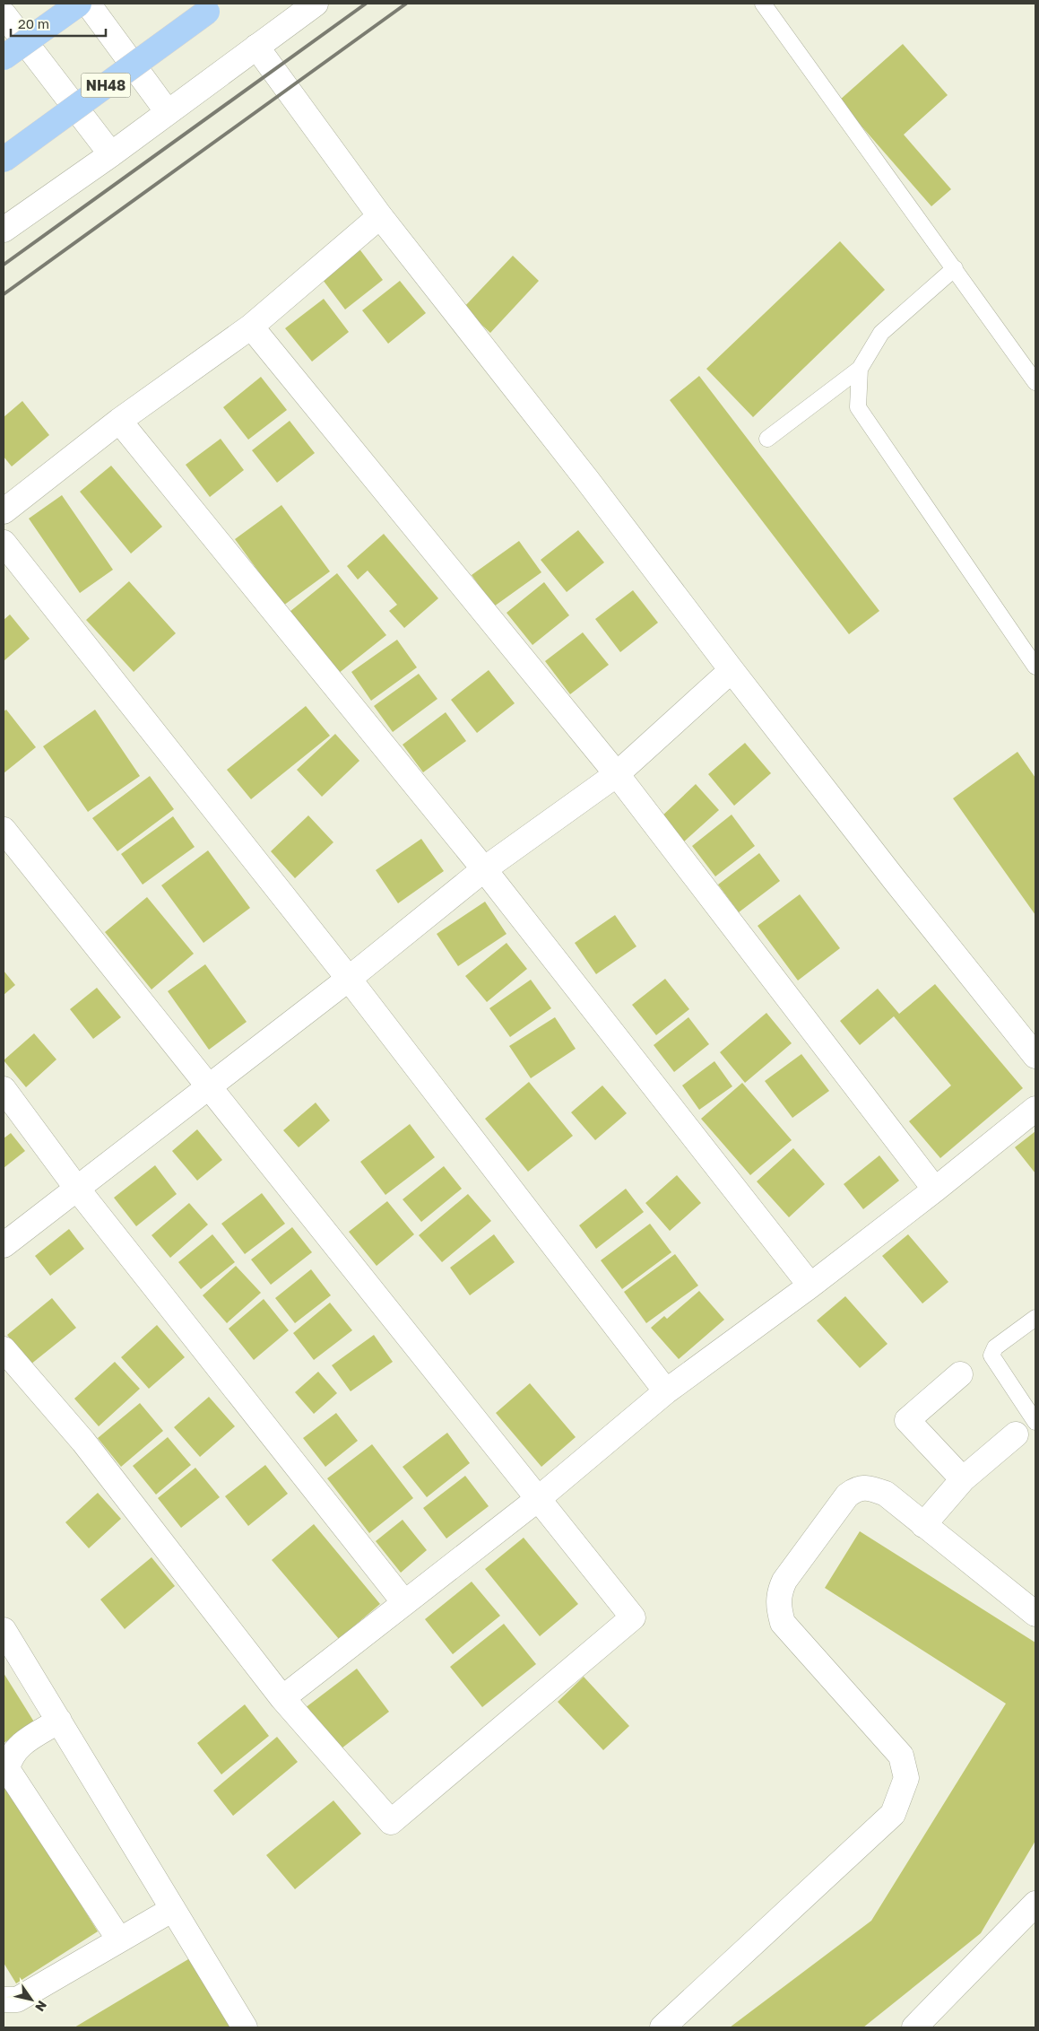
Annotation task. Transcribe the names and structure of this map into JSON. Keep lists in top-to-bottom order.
{
  "streets": {
    "highway": ["NH48"]
  },
  "scale_bar": "20 m",
  "north": "bottom right"
}
